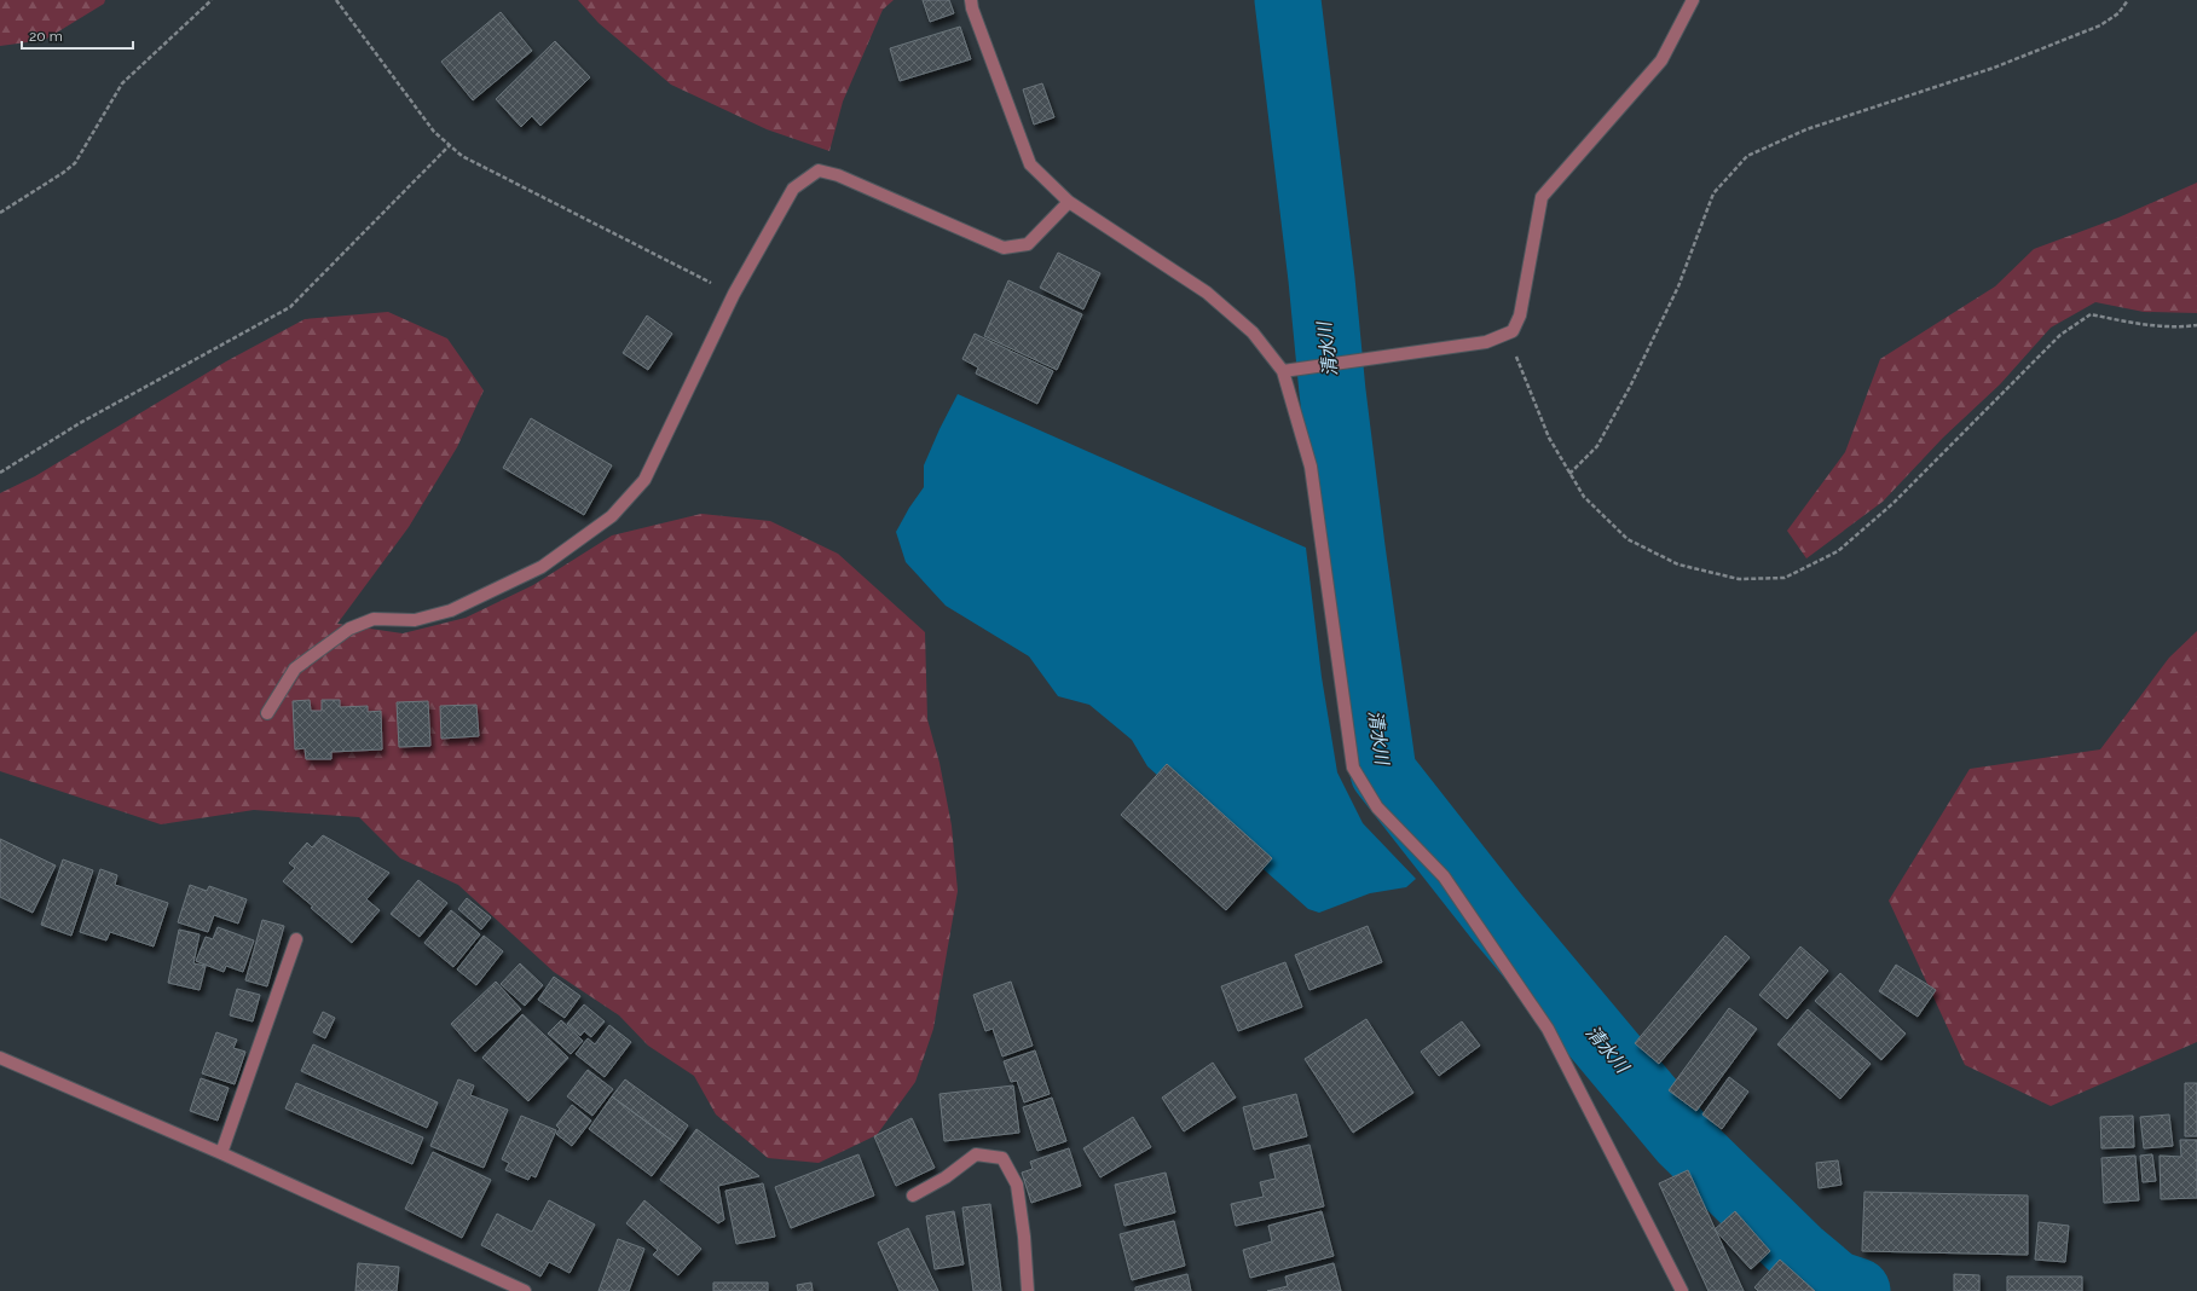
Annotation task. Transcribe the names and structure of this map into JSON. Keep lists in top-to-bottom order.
{
  "water": ["清水川"],
  "scale_bar": "20 m"
}
